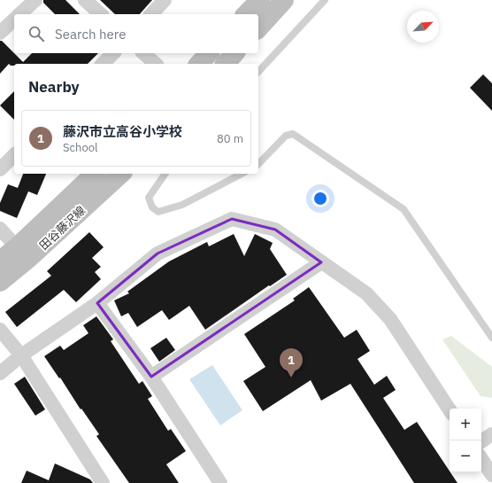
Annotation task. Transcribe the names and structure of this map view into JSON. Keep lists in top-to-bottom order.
{
  "streets": {
    "main road": ["田谷藤沢線"]
  },
  "north": "top right",
  "page": {
    "search": "Search here",
    "heading": "Nearby",
    "list": [
      {
        "mark": "1",
        "name": "藤沢市立高谷小学校",
        "note": "School",
        "value": "80 m"
      }
    ],
    "pins": "1",
    "map_buttons": ["+", "−"]
  }
}
